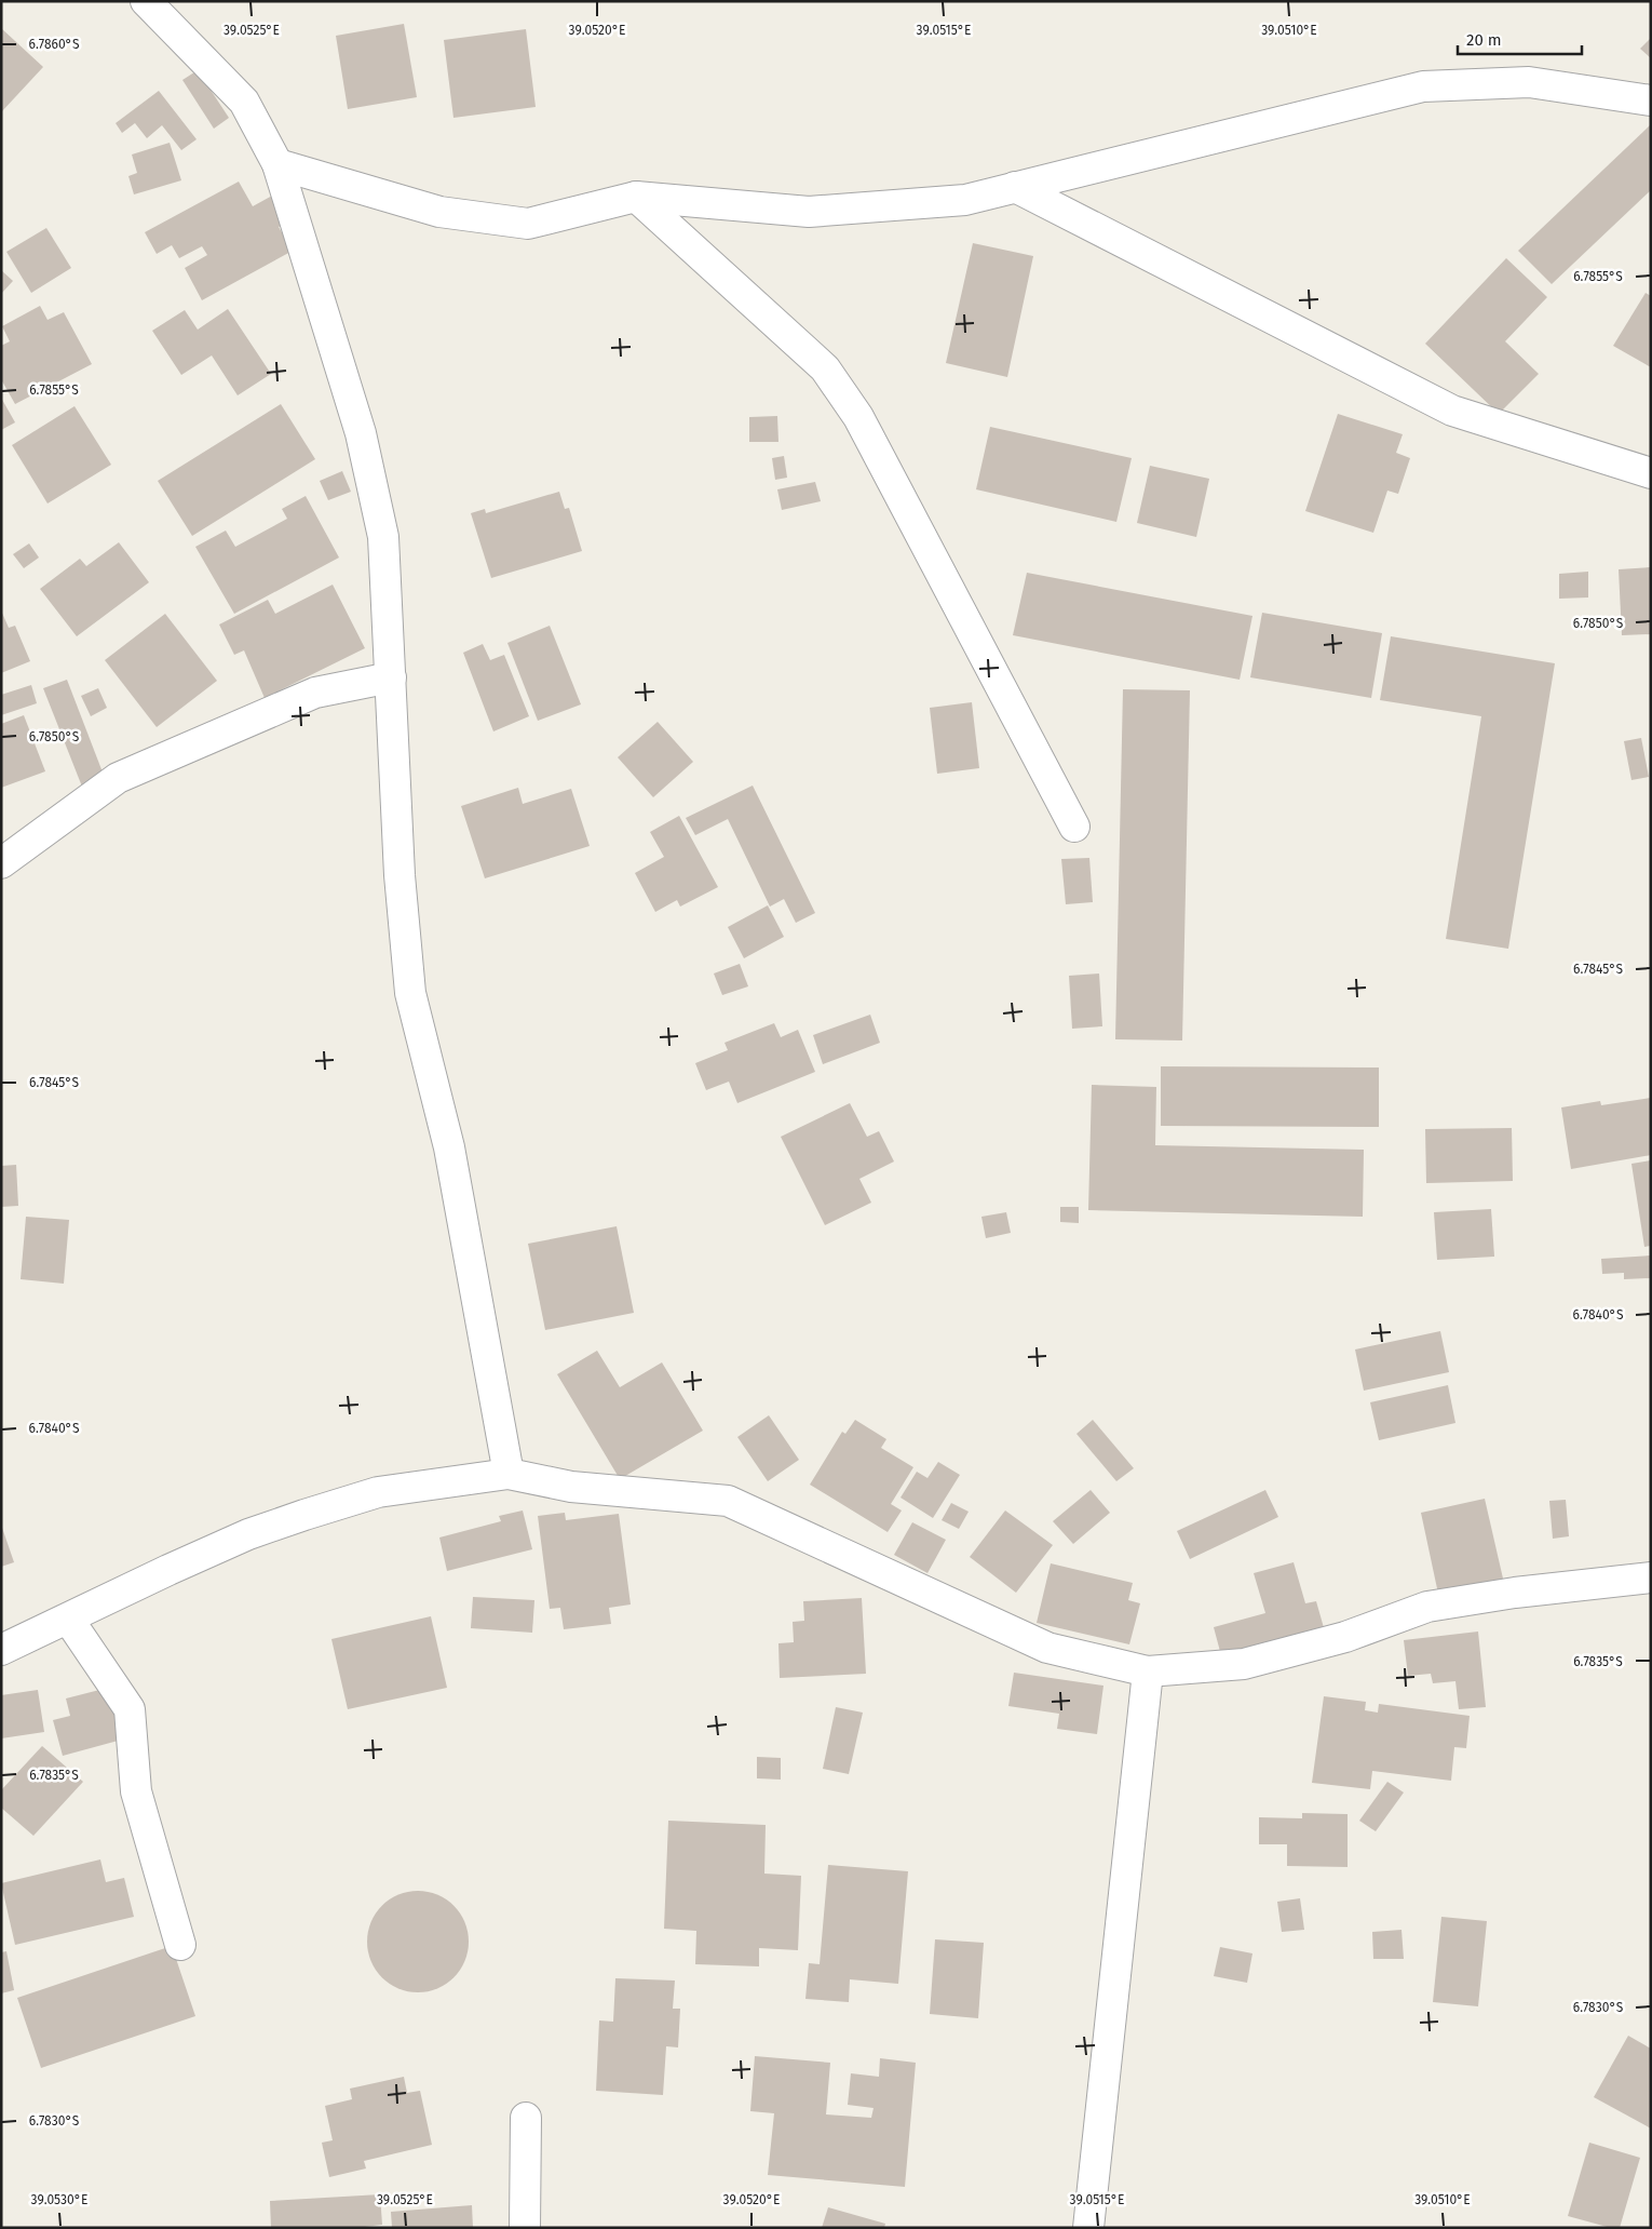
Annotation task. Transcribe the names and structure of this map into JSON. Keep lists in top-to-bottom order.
{
  "scale_bar": "20 m",
  "coordinates": [
    "39.0525°E",
    "39.0520°E",
    "39.0515°E",
    "39.0510°E",
    "6.7860°S",
    "6.7855°S",
    "6.7850°S",
    "6.7845°S",
    "6.7840°S",
    "6.7835°S",
    "6.7830°S",
    "39.0530°E"
  ]
}
